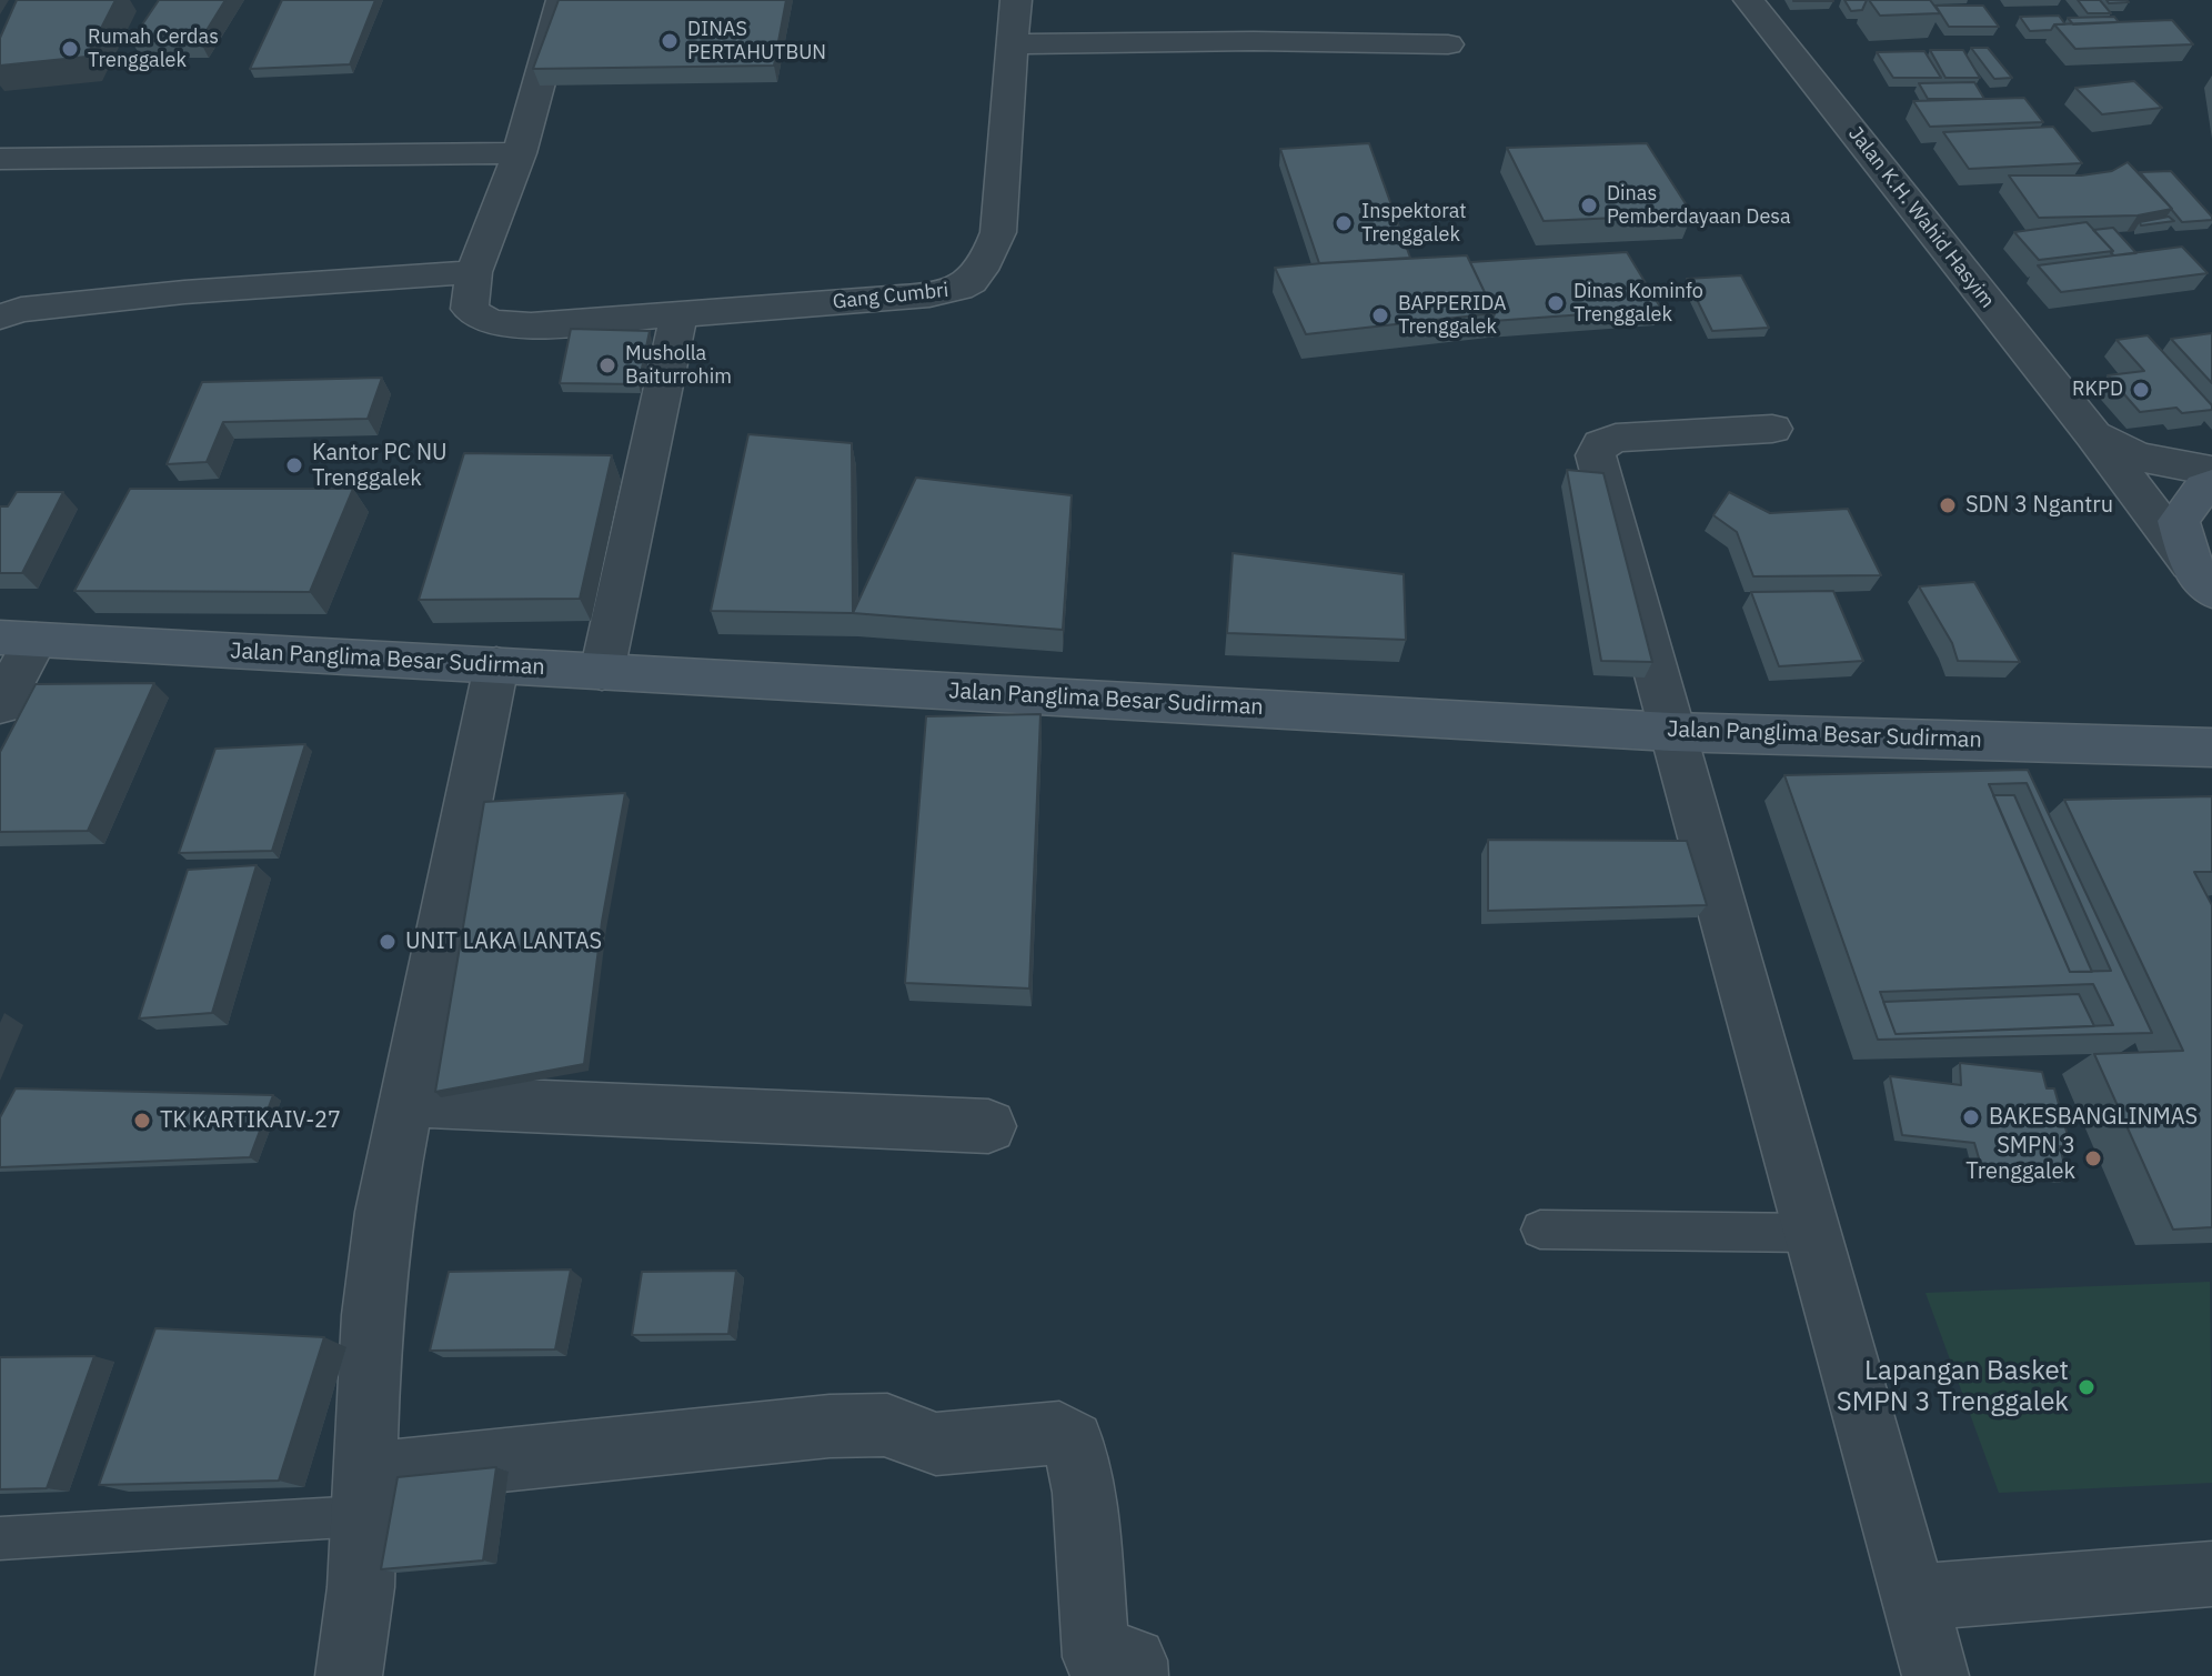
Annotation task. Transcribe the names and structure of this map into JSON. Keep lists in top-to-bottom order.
{
  "streets": {
    "main road": ["Jalan Panglima Besar Sudirman"],
    "street": ["Jalan K.H. Wahid Hasyim", "Gang Cumbri"]
  },
  "places": [
    "DINAS PERTAHUTBUN",
    "Rumah Cerdas Trenggalek",
    "Dinas Pemberdayaan Desa",
    "Inspektorat Trenggalek",
    "Dinas Kominfo Trenggalek",
    "BAPPERIDA Trenggalek",
    "Musholla Baiturrohim",
    "RKPD",
    "Kantor PC NU Trenggalek",
    "SDN 3 Ngantru",
    "UNIT LAKA LANTAS",
    "BAKESBANGLINMAS",
    "TK KARTIKAIV-27",
    "SMPN 3 Trenggalek",
    "Lapangan Basket SMPN 3 Trenggalek"
  ]
}
